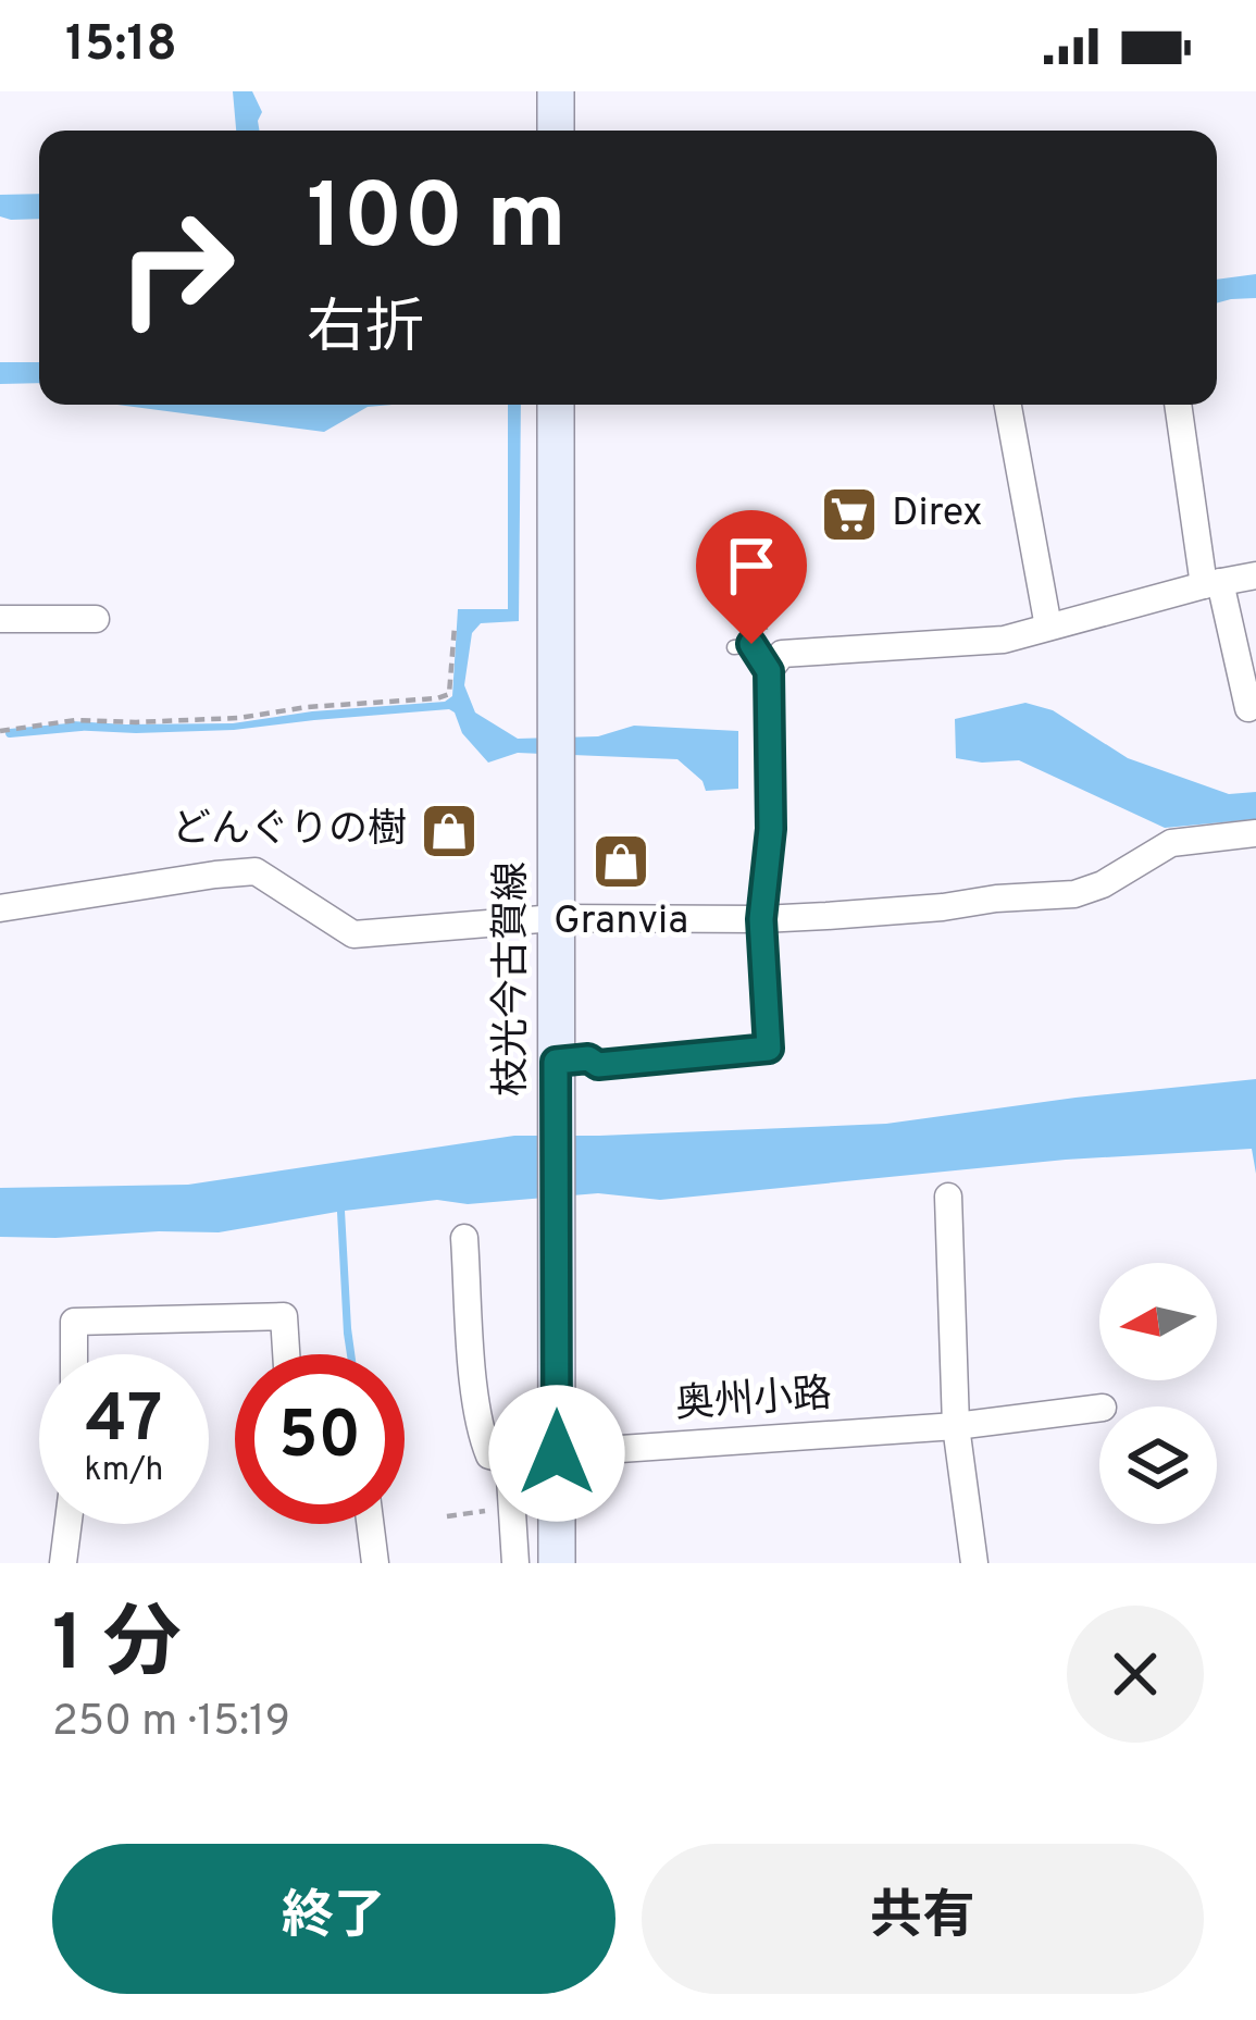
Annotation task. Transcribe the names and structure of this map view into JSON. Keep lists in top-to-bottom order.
{
  "streets": {
    "main road": ["枝光今古賀線"],
    "street": ["奥州小路"]
  },
  "crossings": [
    ["枝光今古賀線", "奥州小路"]
  ],
  "places": {
    "supermarket": ["Direx"],
    "shop": ["どんぐりの樹", "Granvia"]
  },
  "north": "left",
  "page": {
    "status": "15:18",
    "turn": ["100 m", "右折"],
    "speed": "47 km/h",
    "limit": "50",
    "heading": ["1 分", "250 m · 15:19"],
    "buttons": ["終了", "共有"]
  }
}
